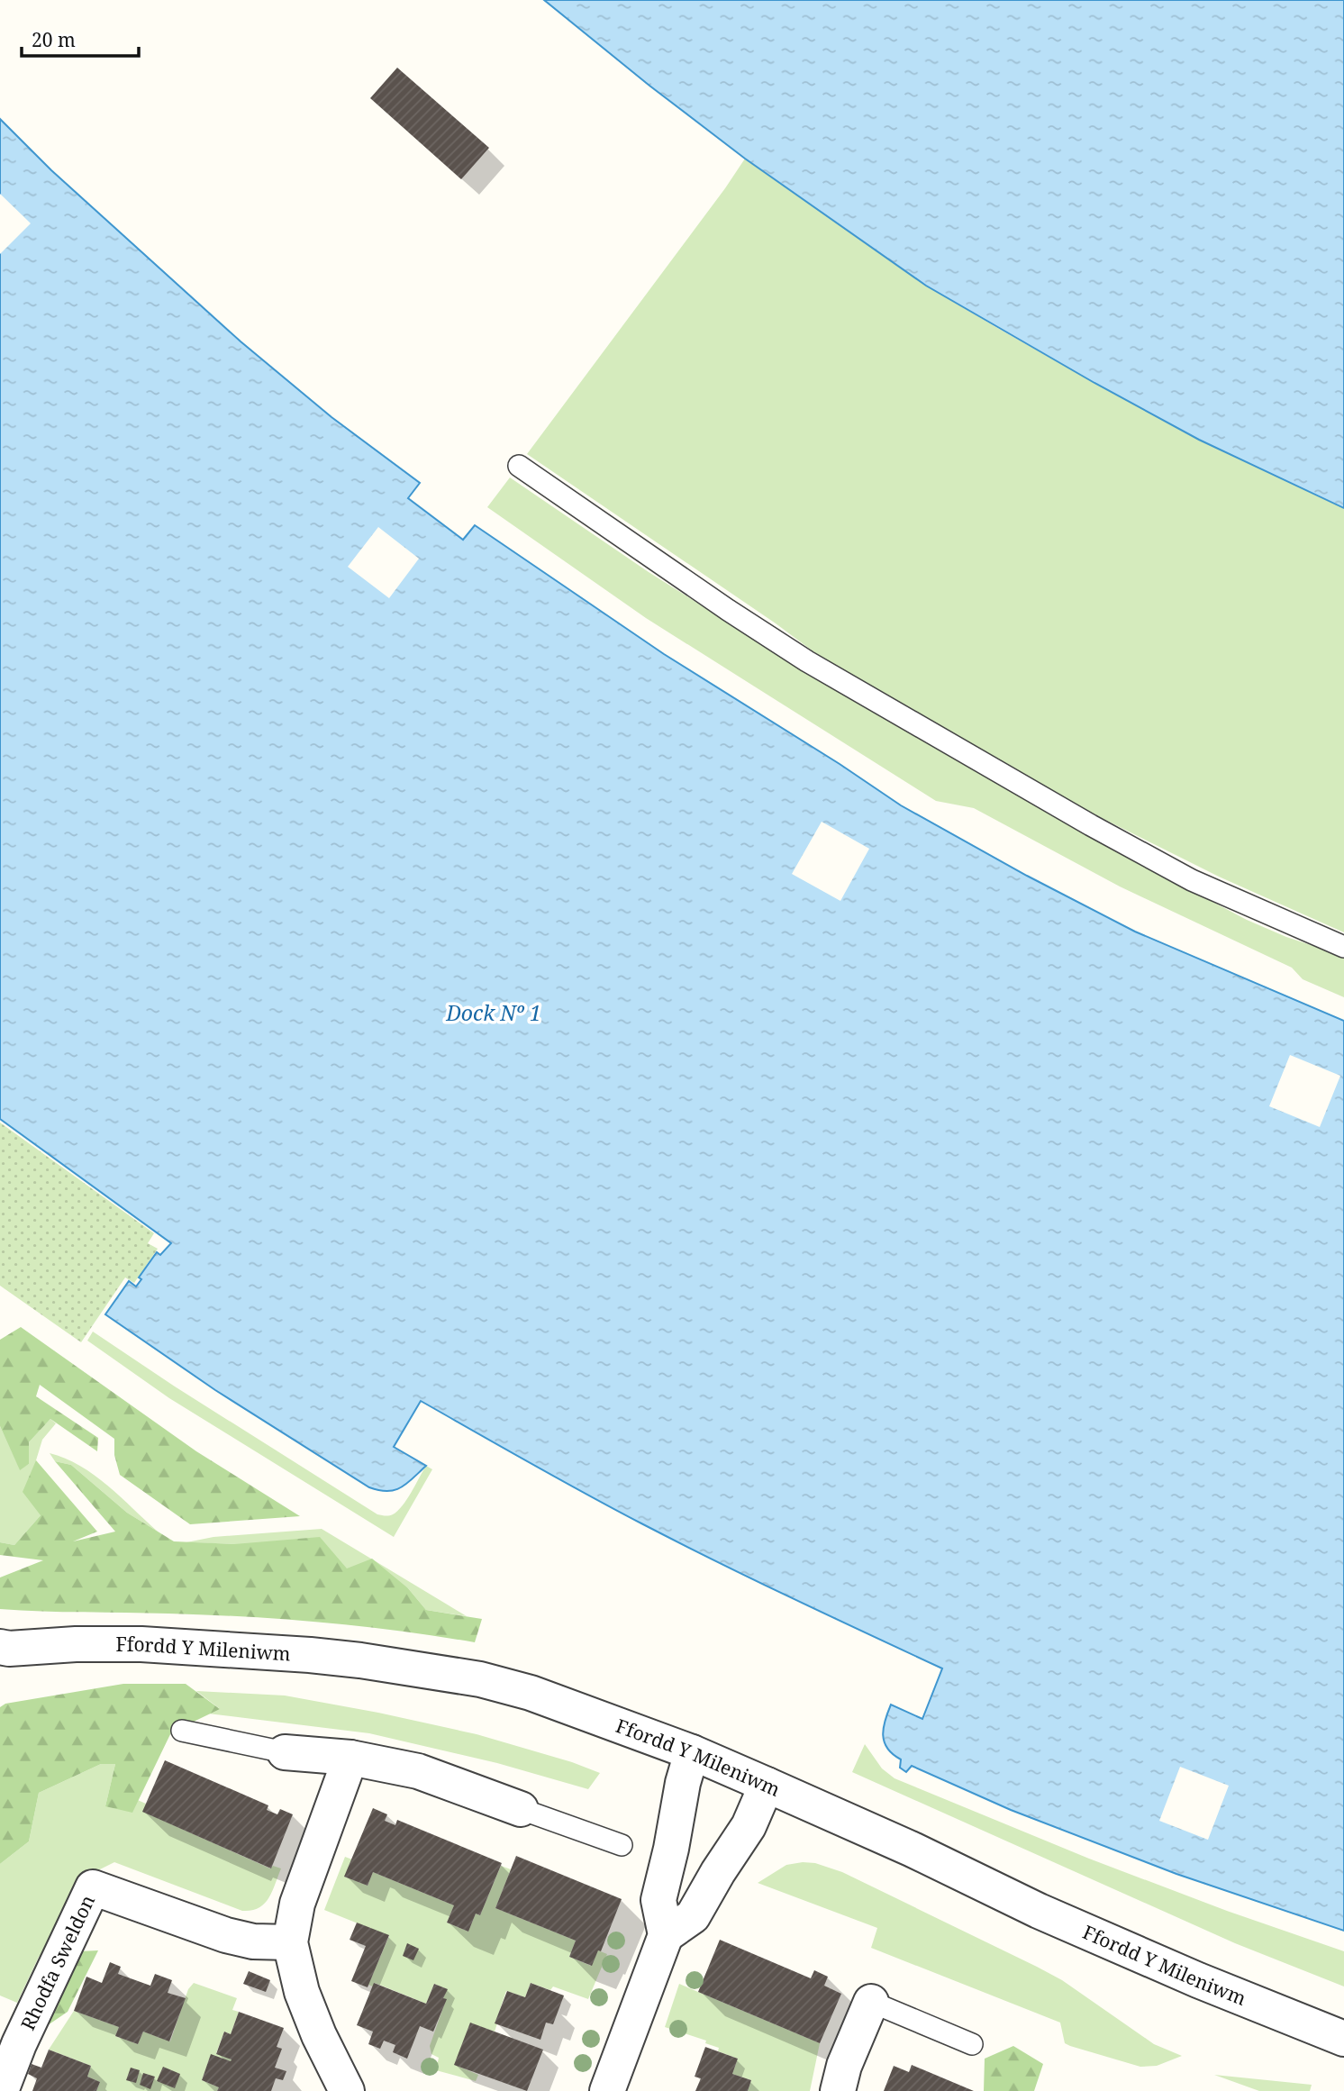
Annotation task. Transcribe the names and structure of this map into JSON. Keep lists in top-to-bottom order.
{
  "streets": {
    "street": ["Ffordd Y Mileniwm", "Rhodfa Sweldon"]
  },
  "water": ["Dock Nº 1"],
  "scale_bar": "20 m"
}
